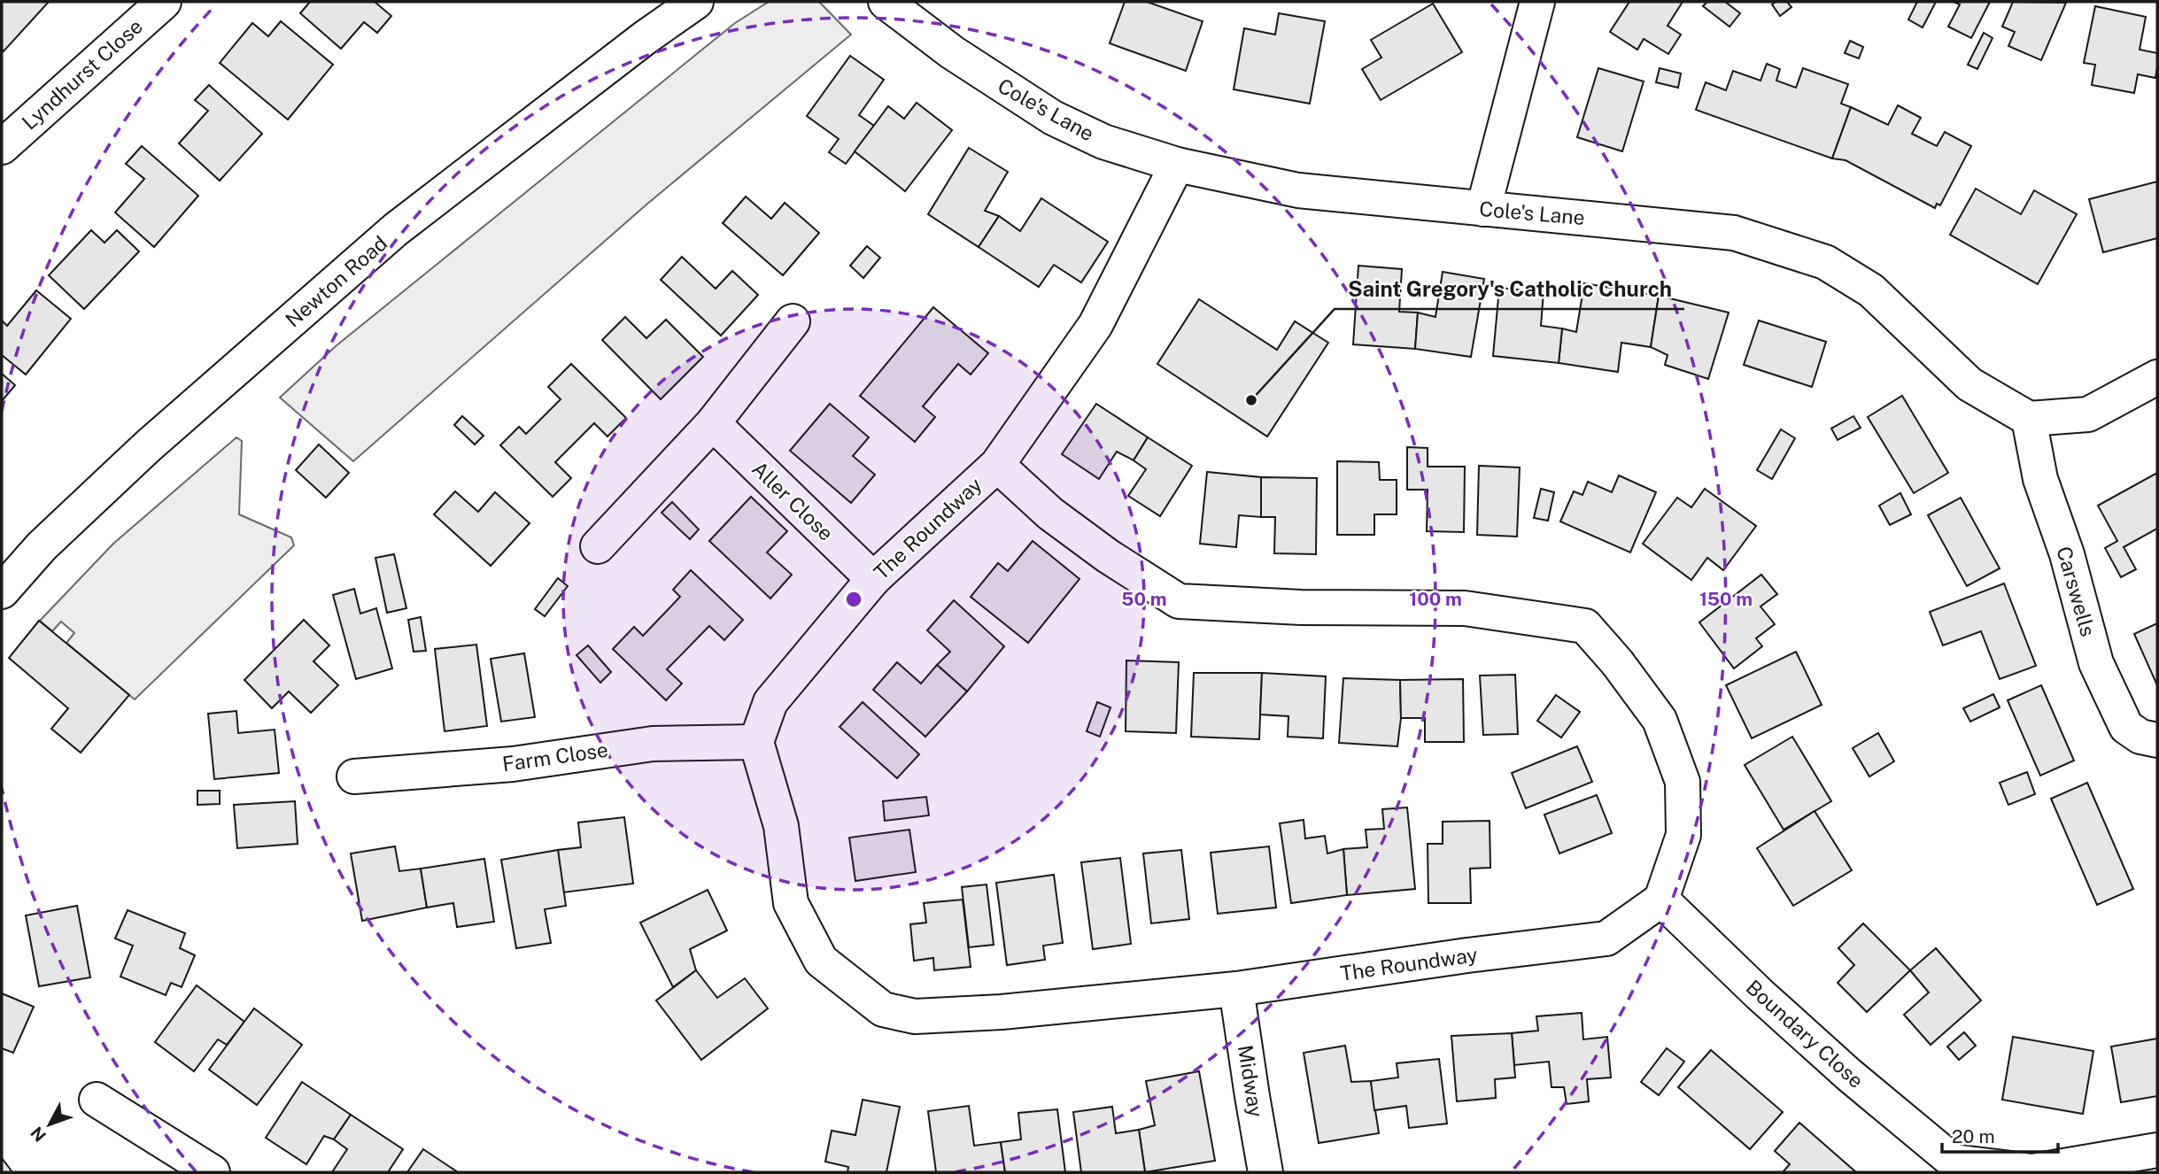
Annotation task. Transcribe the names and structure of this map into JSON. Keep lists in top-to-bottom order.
{
  "streets": {
    "street": [
      "Lyndhurst Close",
      "Cole's Lane",
      "Newton Road",
      "Aller Close",
      "The Roundway",
      "Carswells",
      "Farm Close",
      "Boundary Close",
      "Midway"
    ]
  },
  "crossings": [
    ["Cole's Lane", "The Roundway"],
    ["Cole's Lane", "Carswells"],
    ["Aller Close", "The Roundway"],
    ["The Roundway", "Farm Close"],
    ["The Roundway", "Boundary Close"],
    ["The Roundway", "Midway"]
  ],
  "places": ["Saint Gregory's Catholic Church"],
  "scale_bar": "20 m",
  "north": "bottom left",
  "rings": ["50 m", "100 m", "150 m"]
}
